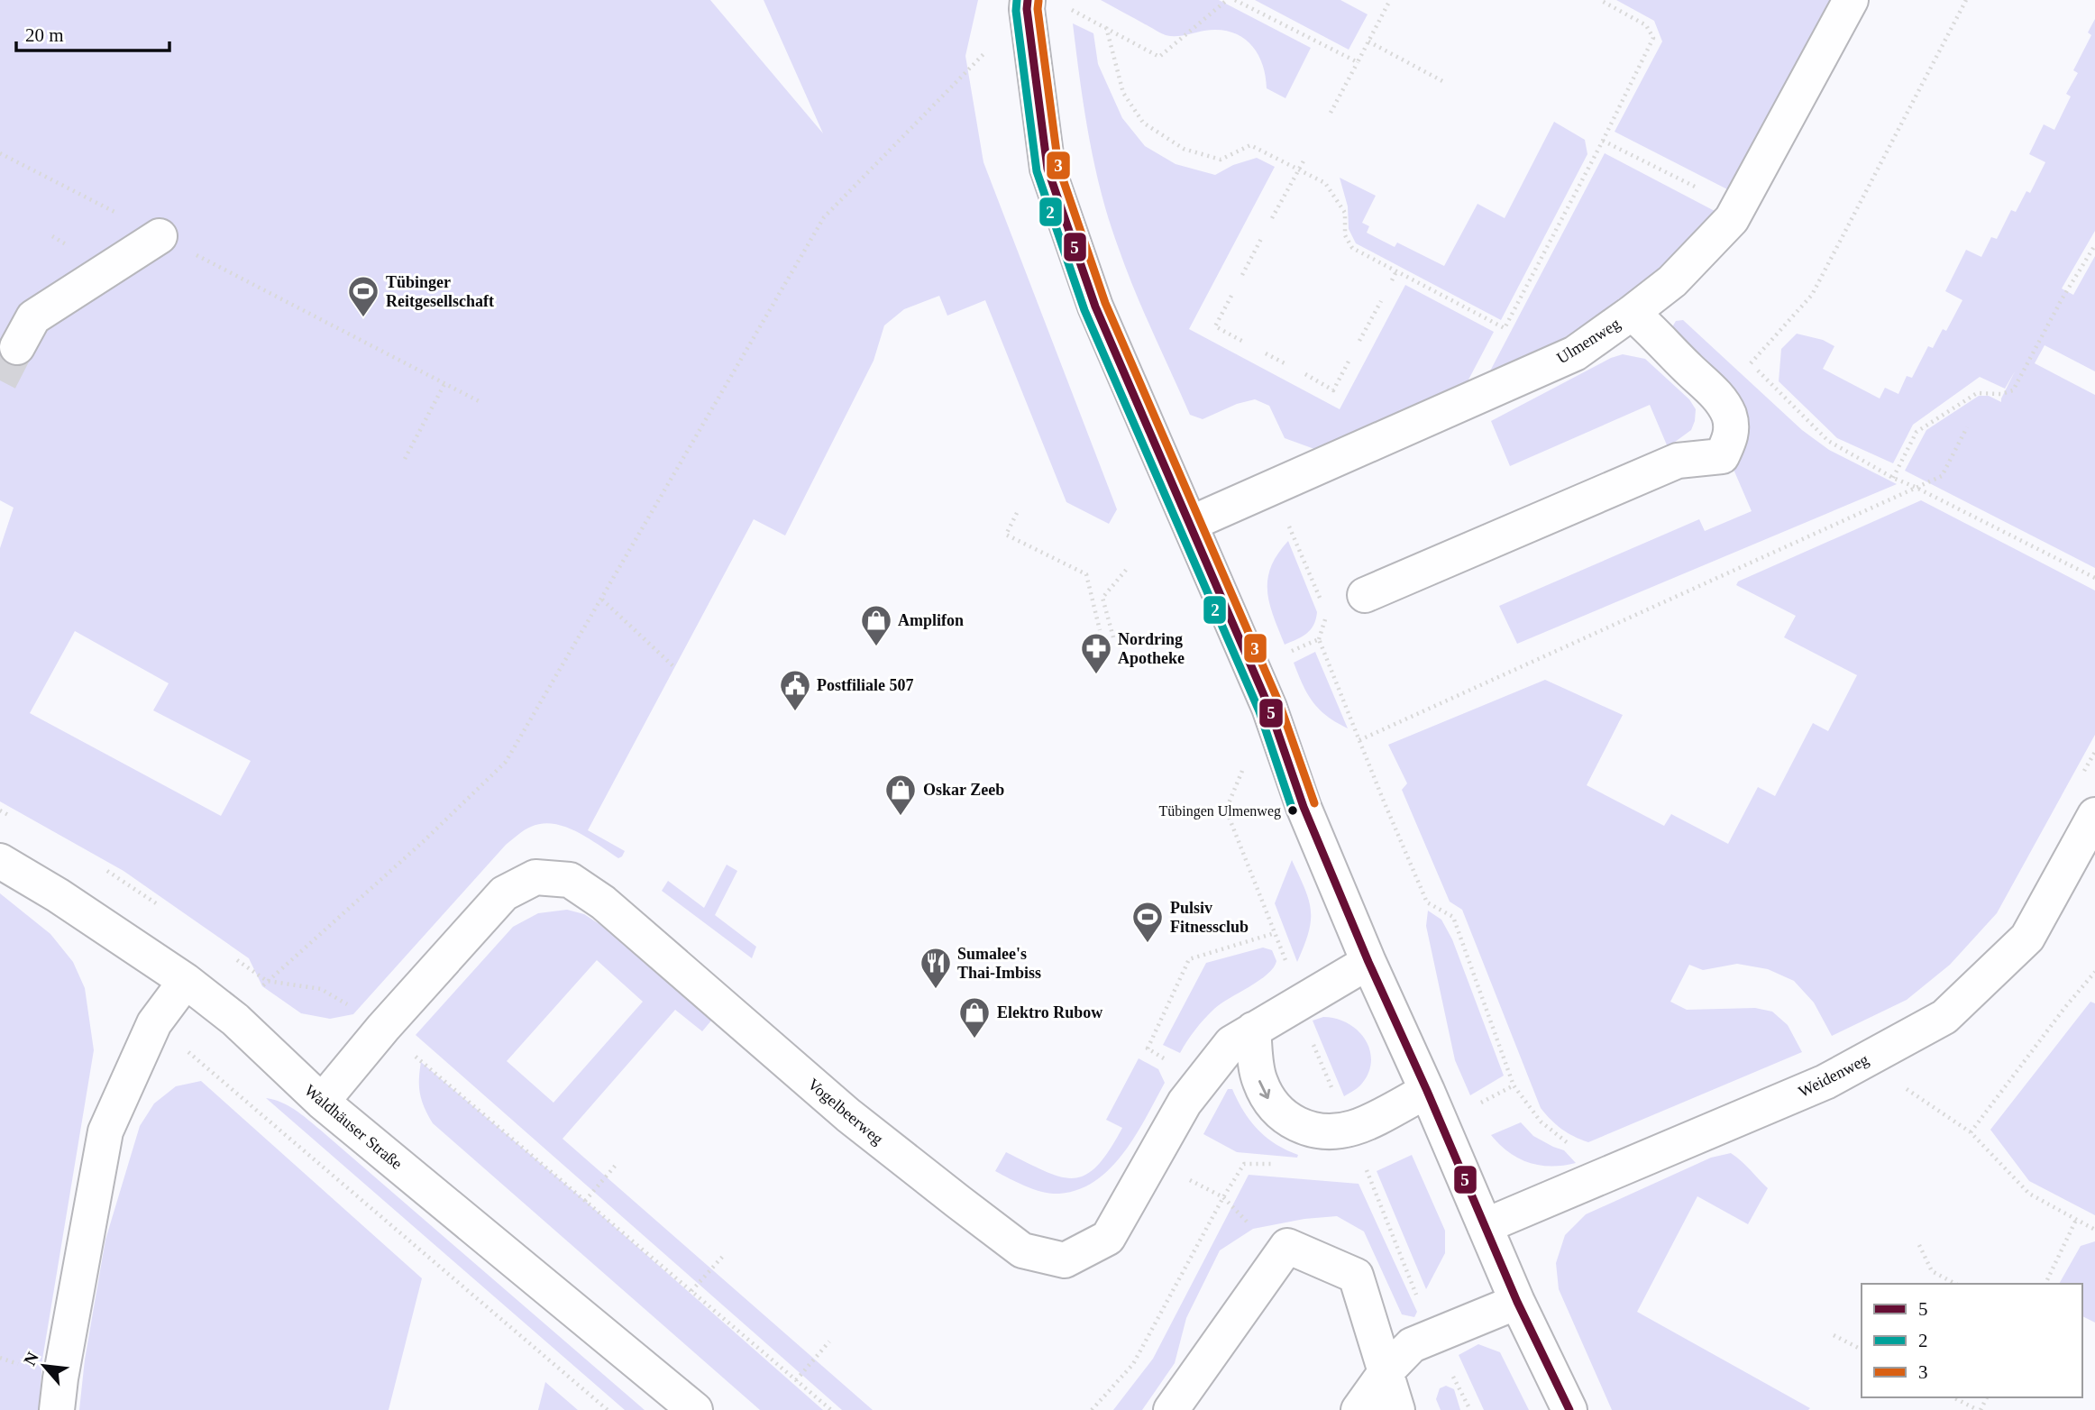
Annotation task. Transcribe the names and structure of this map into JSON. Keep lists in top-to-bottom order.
{
  "streets": {
    "street": [
      "Ulmenweg",
      "Weidenweg",
      "Vogelbeerweg",
      "Waldhäuser Straße"
    ]
  },
  "crossings": [
    ["Vogelbeerweg", "Waldhäuser Straße"]
  ],
  "places": {
    "sports": ["Tübinger Reitgesellschaft", "Pulsiv Fitnessclub"],
    "shop": ["Amplifon", "Oskar Zeeb", "Elektro Rubow"],
    "pharmacy": ["Nordring Apotheke"],
    "public building": ["Postfiliale 507"],
    "other": ["Tübingen Ulmenweg"],
    "restaurant": ["Sumalee's Thai-Imbiss"]
  },
  "lines": ["transit line 5", "transit line 2", "transit line 3"],
  "legend": ["5", "2", "3"],
  "scale_bar": "20 m",
  "north": "top left"
}
